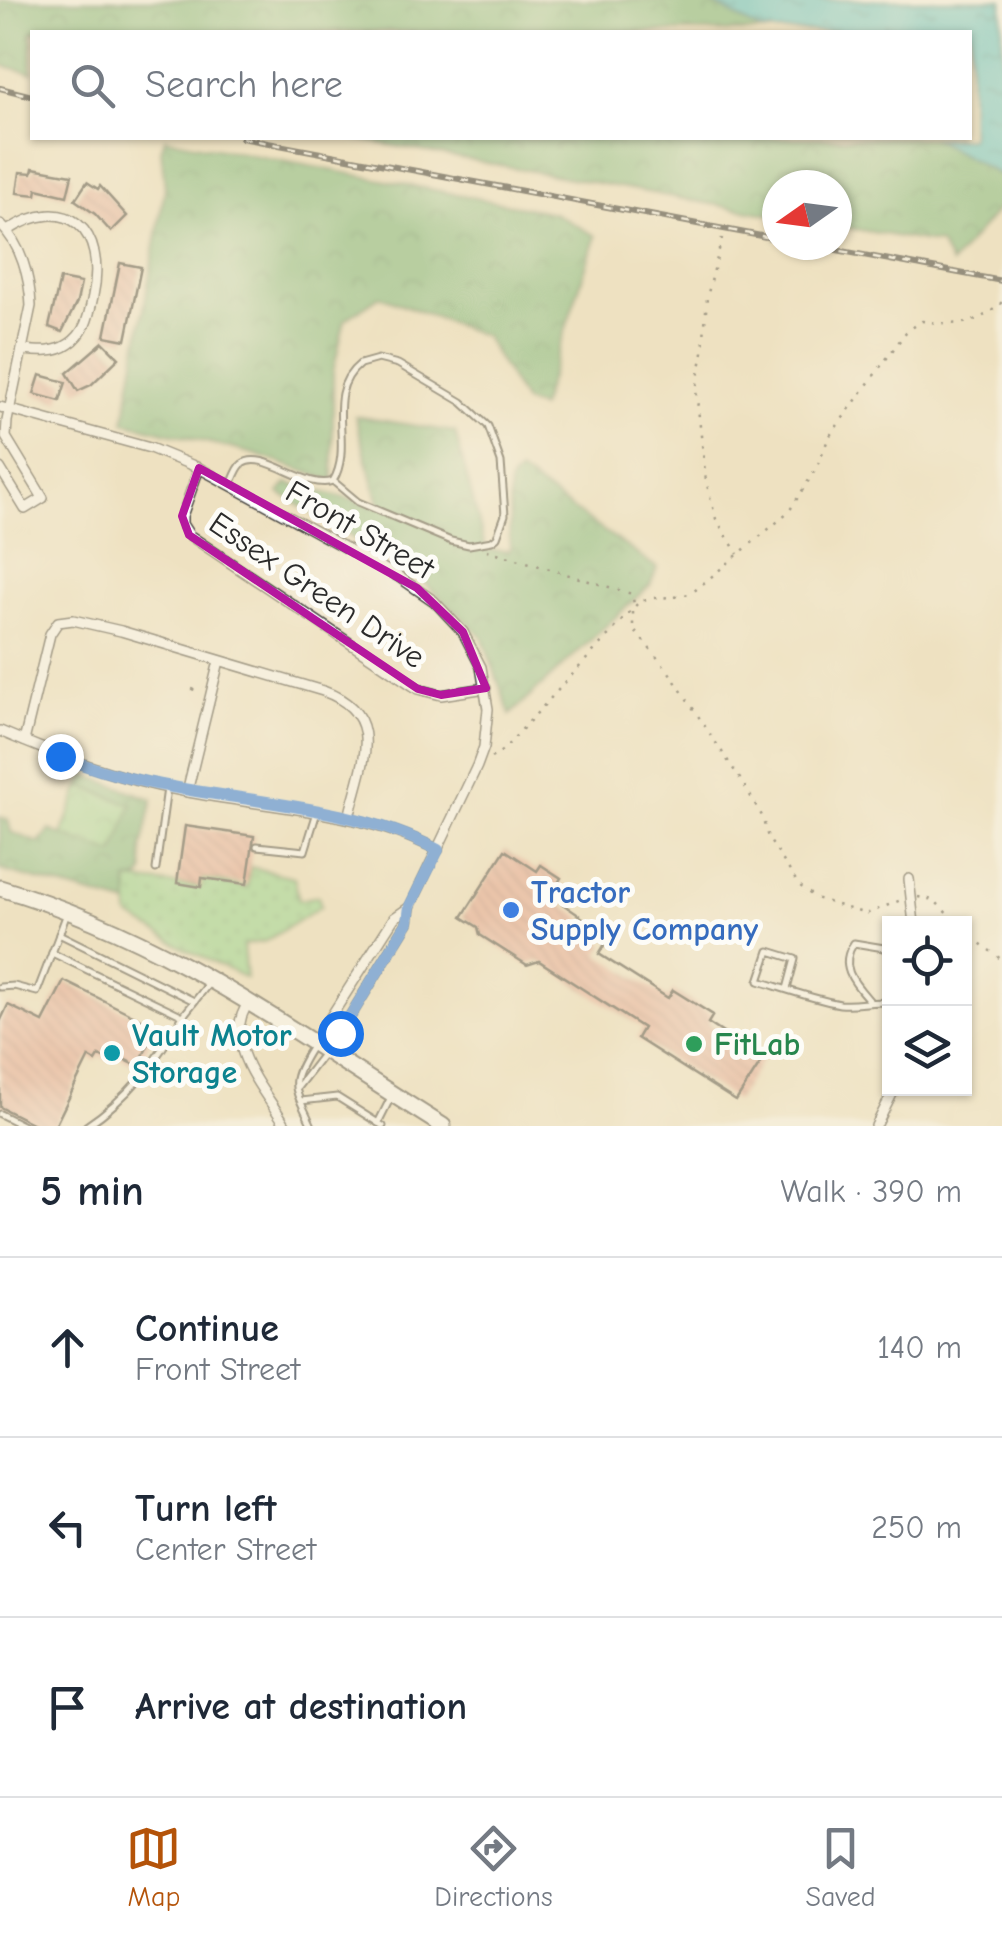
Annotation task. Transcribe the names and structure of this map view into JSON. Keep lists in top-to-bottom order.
{
  "streets": {
    "street": ["Front Street", "Essex Green Drive"]
  },
  "crossings": [
    ["Front Street", "Essex Green Drive"]
  ],
  "places": ["Tractor Supply Company", "FitLab", "Vault Motor Storage"],
  "north": "left",
  "page": {
    "search": "Search here",
    "heading": ["5 min", "Walk · 390 m"],
    "list": [
      ["Continue", "Front Street", "140 m"],
      ["Turn left", "Center Street", "250 m"],
      "Arrive at destination"
    ],
    "nav": ["Map", "Directions", "Saved"]
  }
}
